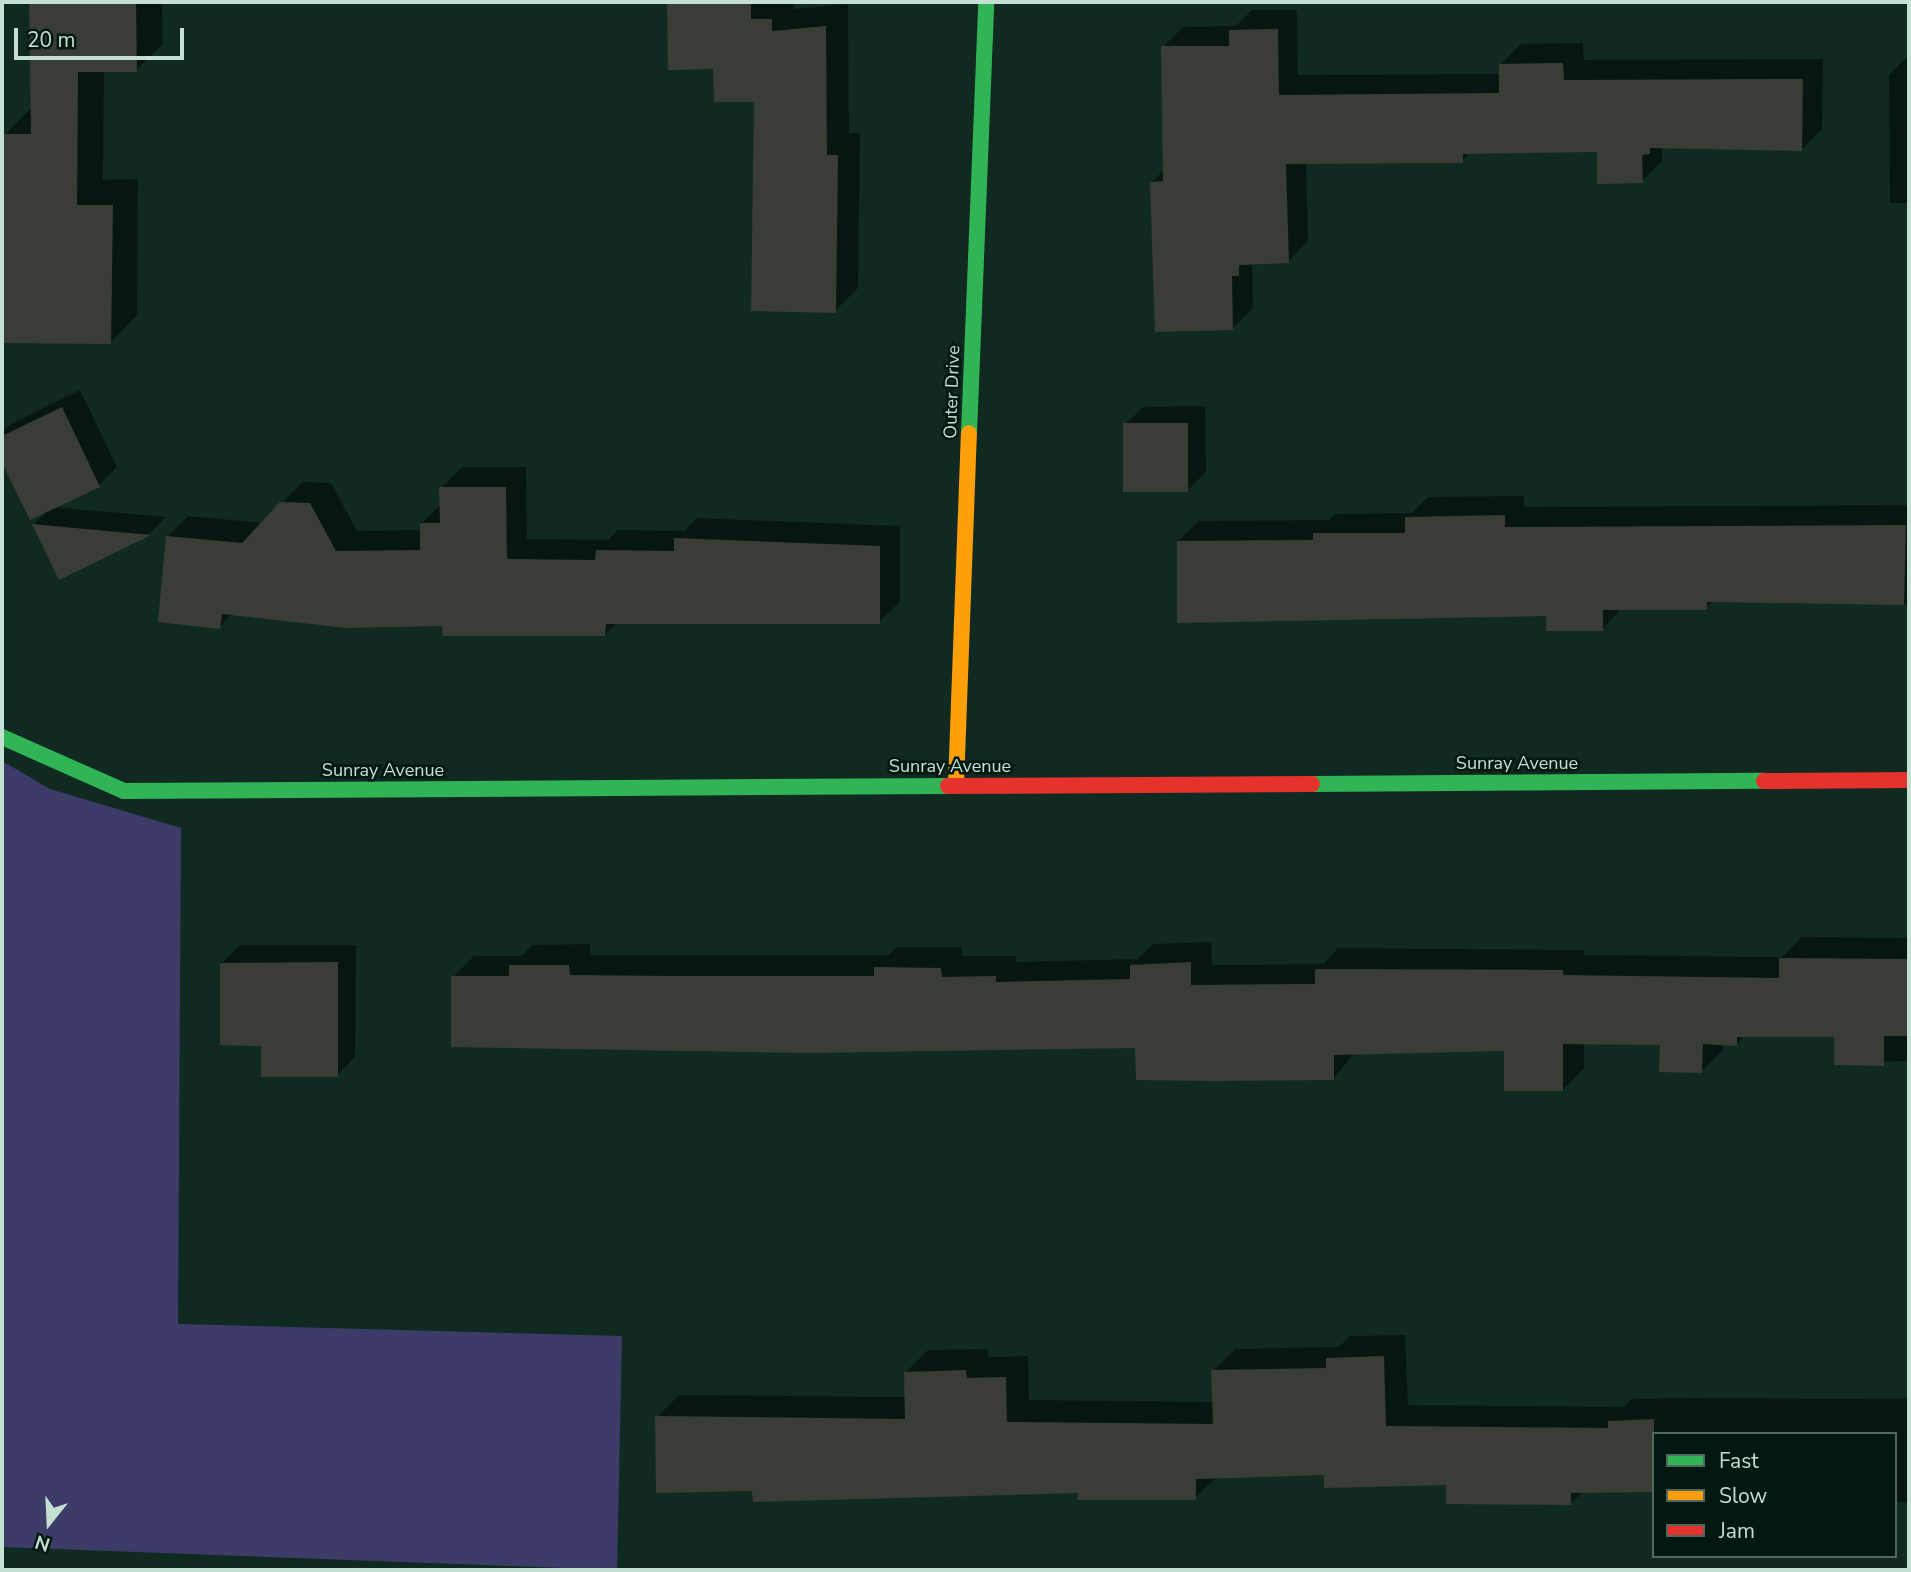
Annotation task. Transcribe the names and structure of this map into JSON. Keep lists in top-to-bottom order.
{
  "streets": {
    "street": ["Outer Drive", "Sunray Avenue"]
  },
  "crossings": [
    ["Outer Drive", "Sunray Avenue"]
  ],
  "legend": ["Fast", "Slow", "Jam"],
  "scale_bar": "20 m",
  "north": "bottom"
}
